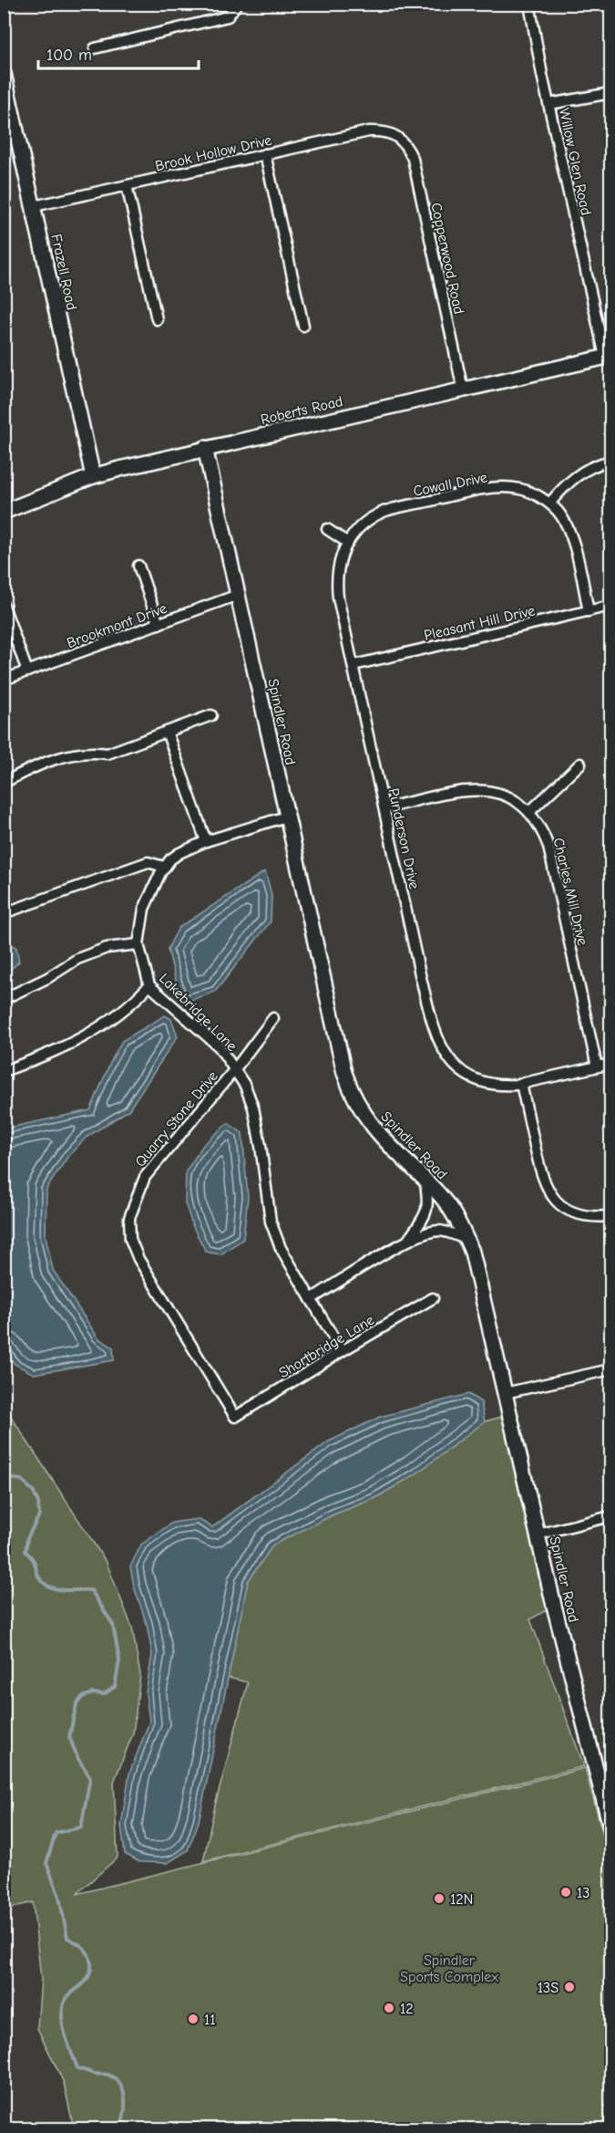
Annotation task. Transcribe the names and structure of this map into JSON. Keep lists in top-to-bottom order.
{
  "streets": {
    "street": [
      "Brook Hollow Drive",
      "Willow Glen Road",
      "Copperwood Road",
      "Frazell Road",
      "Roberts Road",
      "Cowall Drive",
      "Pleasant Hill Drive",
      "Brookmont Drive",
      "Spindler Road",
      "Punderson Drive",
      "Charles Mill Drive",
      "Lakebridge Lane",
      "Quarry Stone Drive",
      "Shortbridge Lane"
    ]
  },
  "crossings": [
    ["Brook Hollow Drive", "Copperwood Road"],
    ["Brook Hollow Drive", "Frazell Road"],
    ["Willow Glen Road", "Roberts Road"],
    ["Copperwood Road", "Roberts Road"],
    ["Frazell Road", "Roberts Road"],
    ["Roberts Road", "Spindler Road"],
    ["Cowall Drive", "Pleasant Hill Drive"],
    ["Cowall Drive", "Punderson Drive"],
    ["Pleasant Hill Drive", "Punderson Drive"],
    ["Brookmont Drive", "Spindler Road"],
    ["Spindler Road", "Lakebridge Lane"],
    ["Punderson Drive", "Charles Mill Drive"],
    ["Lakebridge Lane", "Quarry Stone Drive"],
    ["Lakebridge Lane", "Shortbridge Lane"],
    ["Quarry Stone Drive", "Shortbridge Lane"]
  ],
  "parks": ["Spindler Sports Complex"],
  "places": [
    "13",
    "12N",
    "13S",
    "12",
    "11"
  ],
  "scale_bar": "100 m"
}
